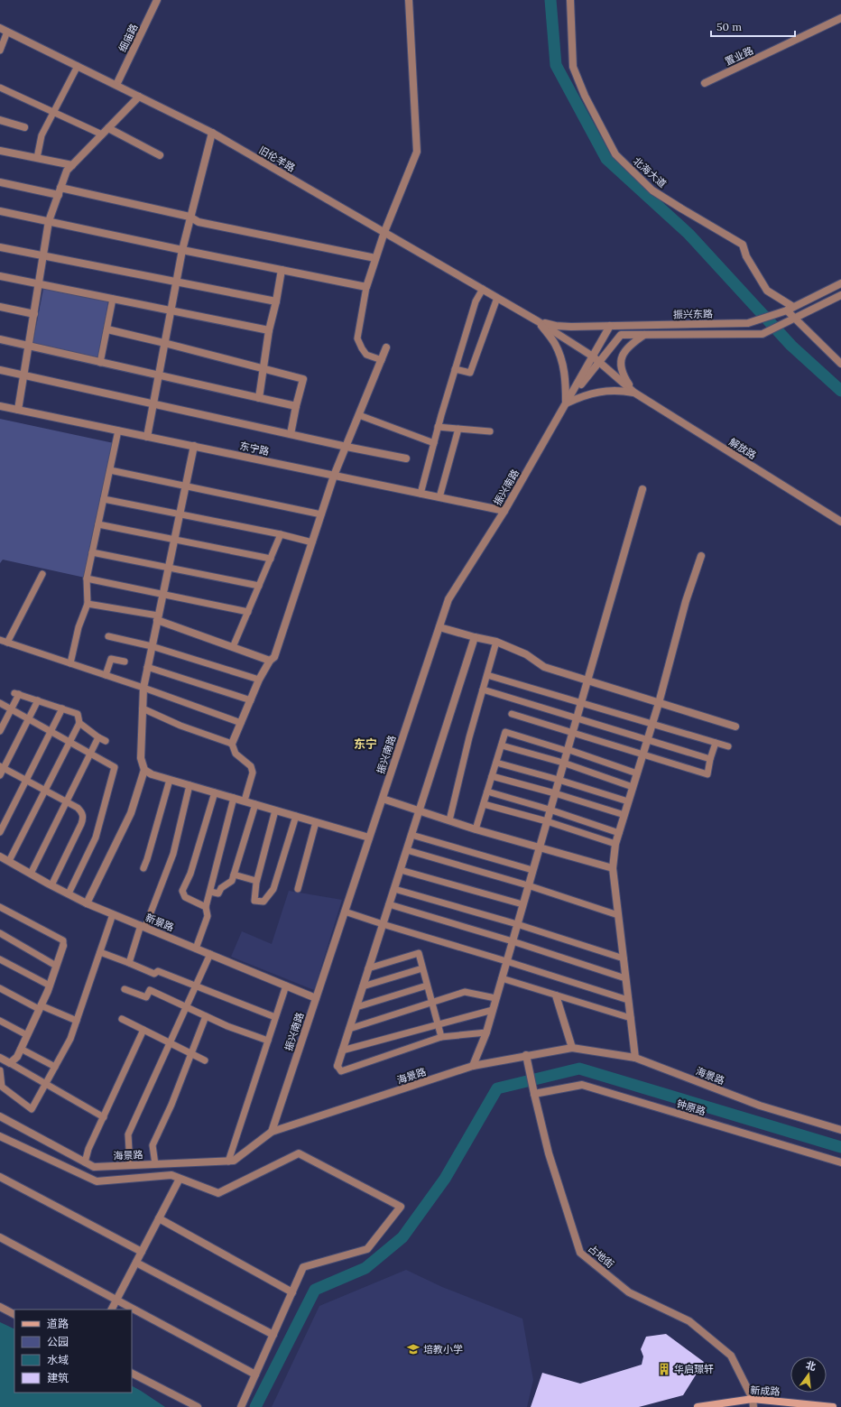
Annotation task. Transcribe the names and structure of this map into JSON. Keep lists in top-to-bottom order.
{
  "streets": {
    "main road": ["新成路"],
    "street": [
      "细庙路",
      "置业路",
      "旧伦羊路",
      "北海大道",
      "振兴东路",
      "东宁路",
      "解放路",
      "振兴南路",
      "新景路",
      "海景路",
      "钟原路",
      "占地街"
    ]
  },
  "crossings": [
    ["细庙路", "旧伦羊路"],
    ["旧伦羊路", "振兴东路"],
    ["北海大道", "振兴东路"],
    ["东宁路", "振兴南路"],
    ["振兴南路", "新景路"],
    ["振兴南路", "海景路"],
    ["海景路", "占地街"],
    ["钟原路", "占地街"],
    ["占地街", "新成路"]
  ],
  "districts": ["东宁"],
  "places": {
    "school or university": ["培教小学"],
    "building": ["华启璟轩"]
  },
  "legend": [
    "道路",
    "公园",
    "水域",
    "建筑"
  ],
  "scale_bar": "50 m",
  "north": "top"
}
